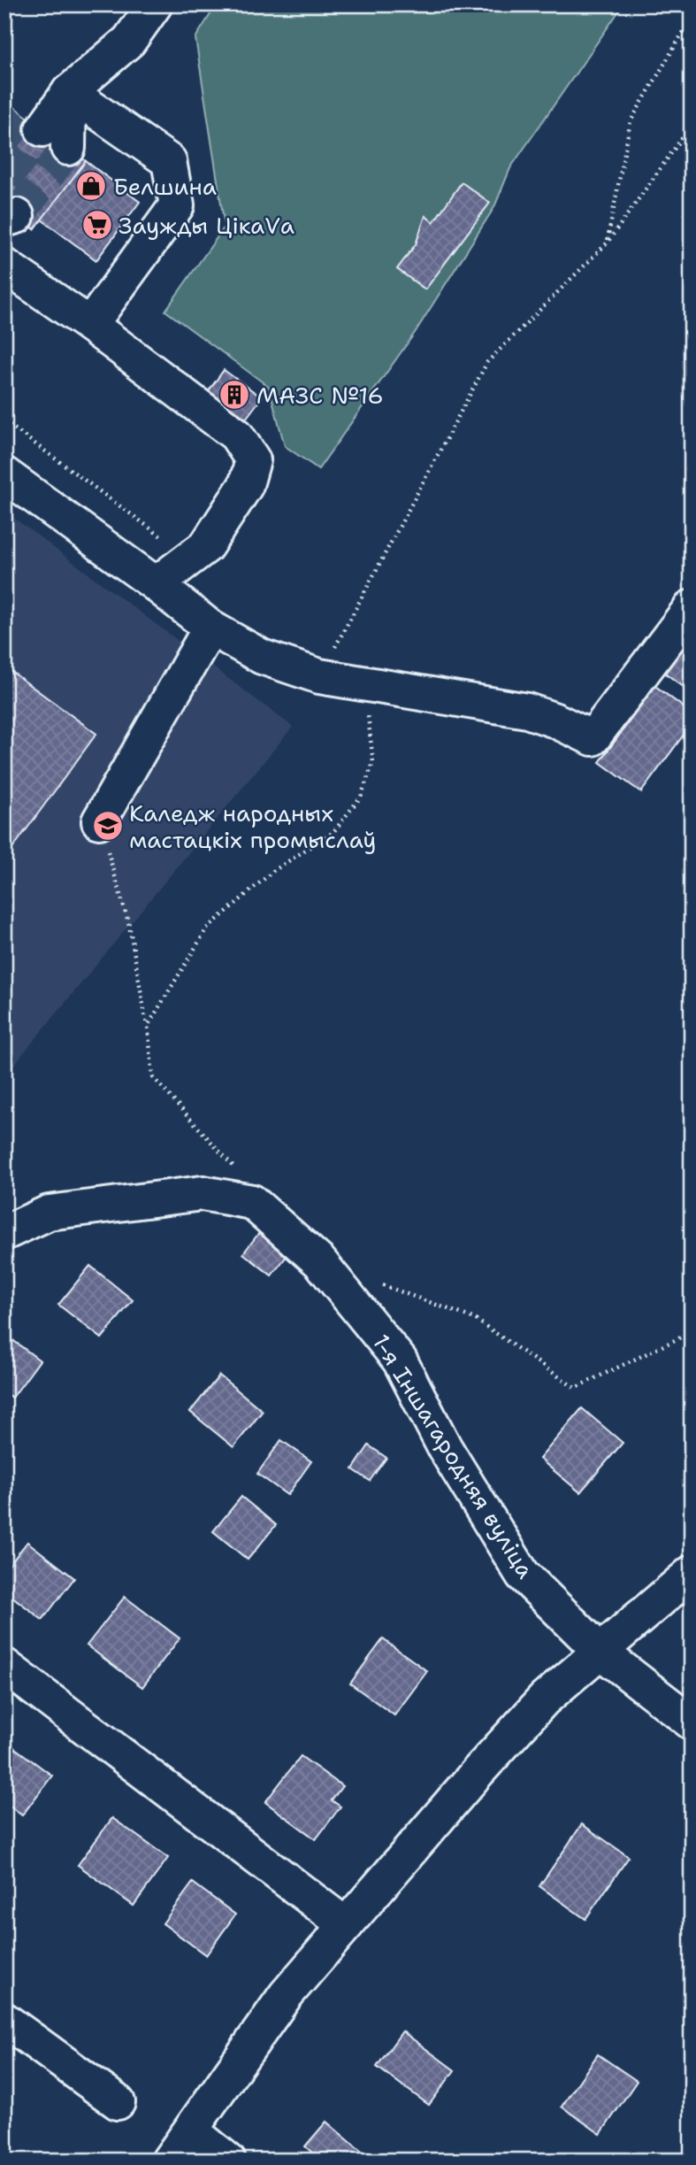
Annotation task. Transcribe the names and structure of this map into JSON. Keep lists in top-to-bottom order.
{
  "streets": {
    "street": ["1-я Іншагародняя вуліца"]
  },
  "places": {
    "shop": ["Белшина"],
    "supermarket": ["Заужды ЦікаVа"],
    "building": ["МАЗС №16"],
    "school or university": ["Каледж народных мастацкіх промыслаў"]
  }
}
